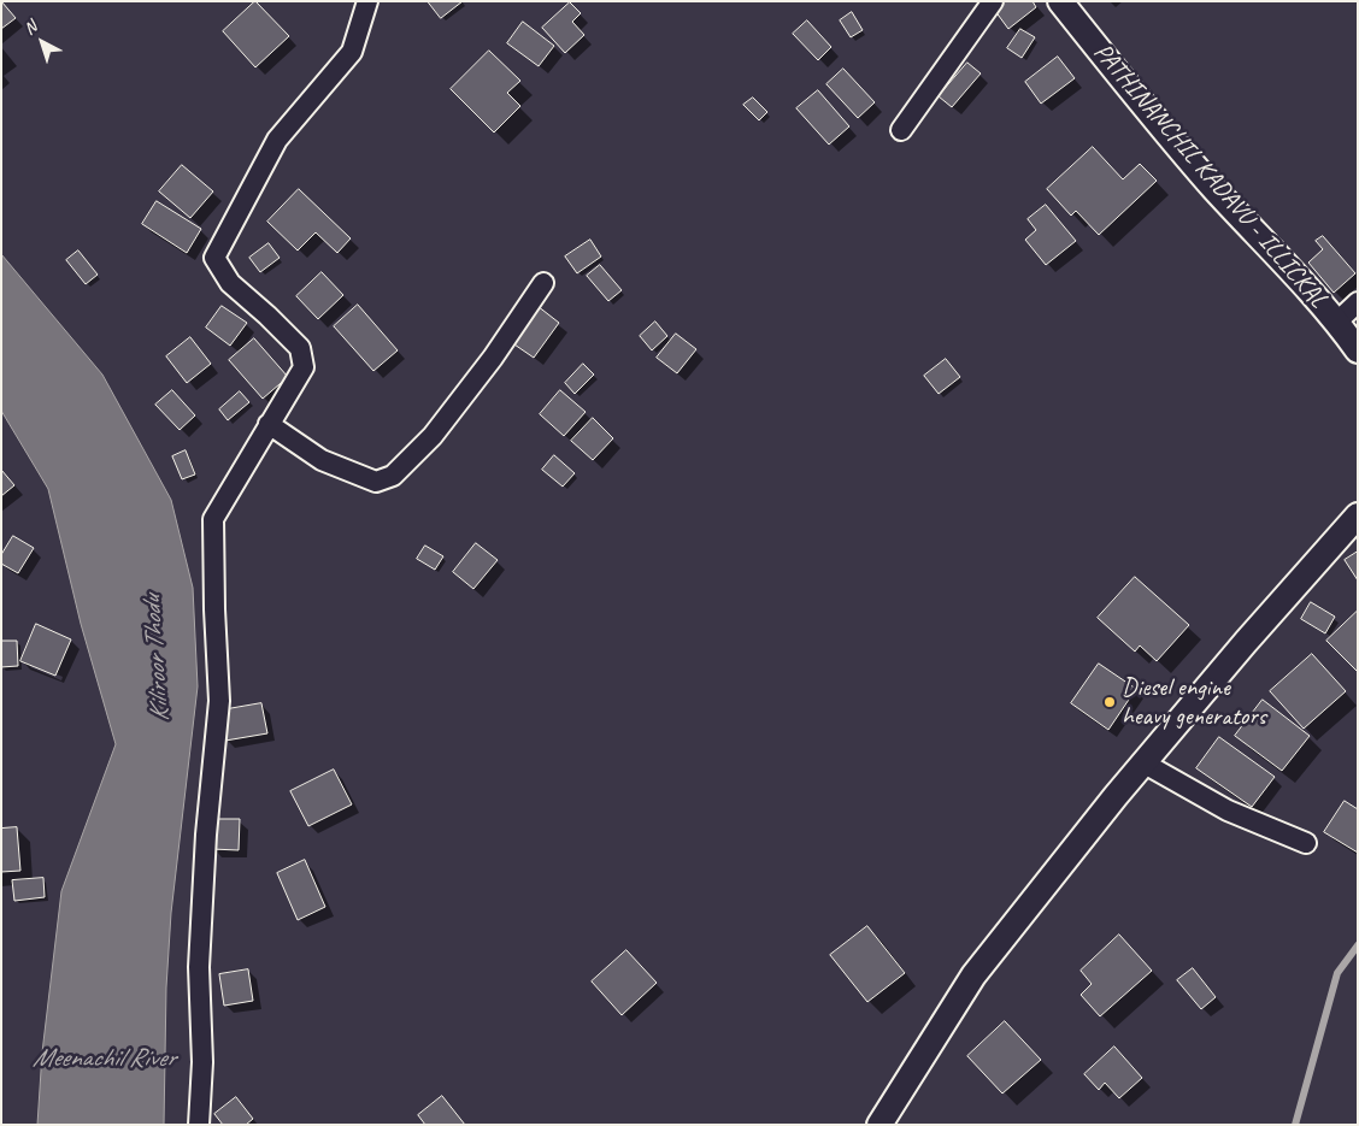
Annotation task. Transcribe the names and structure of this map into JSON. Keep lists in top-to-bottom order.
{
  "streets": {
    "street": ["PATHINANCHIL KADAVU - ILLICKAL"]
  },
  "water": ["Kiliroor Thodu", "Meenachil River"],
  "places": ["Diesel engine heavy generators"],
  "north": "top left"
}
